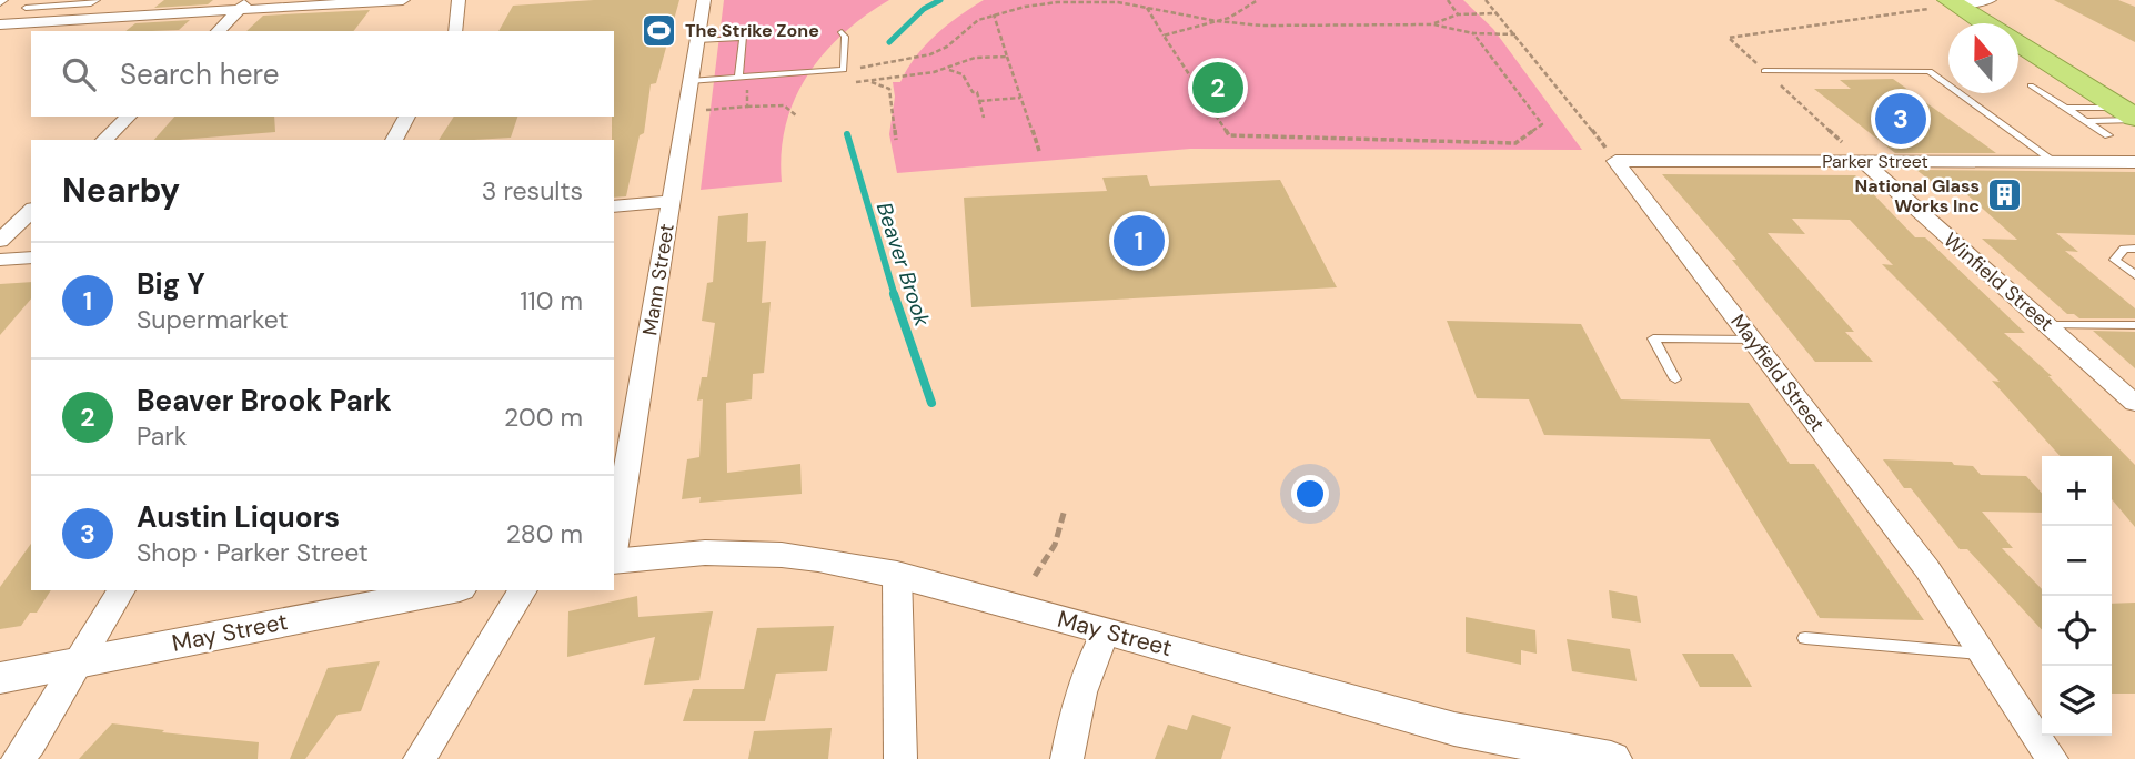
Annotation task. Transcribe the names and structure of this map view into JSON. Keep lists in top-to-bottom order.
{
  "streets": {
    "street": [
      "Parker Street",
      "Mann Street",
      "Winfield Street",
      "Mayfield Street",
      "May Street"
    ]
  },
  "crossings": [
    ["Parker Street", "Winfield Street"],
    ["Parker Street", "Mayfield Street"]
  ],
  "water": ["Beaver Brook"],
  "places": {
    "sports": ["The Strike Zone"],
    "building": ["National Glass Works Inc"]
  },
  "north": "top",
  "page": {
    "search": "Search here",
    "pins": ["2", "3", "1"],
    "heading": ["Nearby", "3 results"],
    "list": [
      {
        "mark": "1",
        "name": "Big Y",
        "note": "Supermarket",
        "value": "110 m"
      },
      {
        "mark": "2",
        "name": "Beaver Brook Park",
        "note": "Park",
        "value": "200 m"
      },
      {
        "mark": "3",
        "name": "Austin Liquors",
        "note": "Shop · Parker Street",
        "value": "280 m"
      }
    ],
    "map_buttons": ["+", "−"]
  }
}
